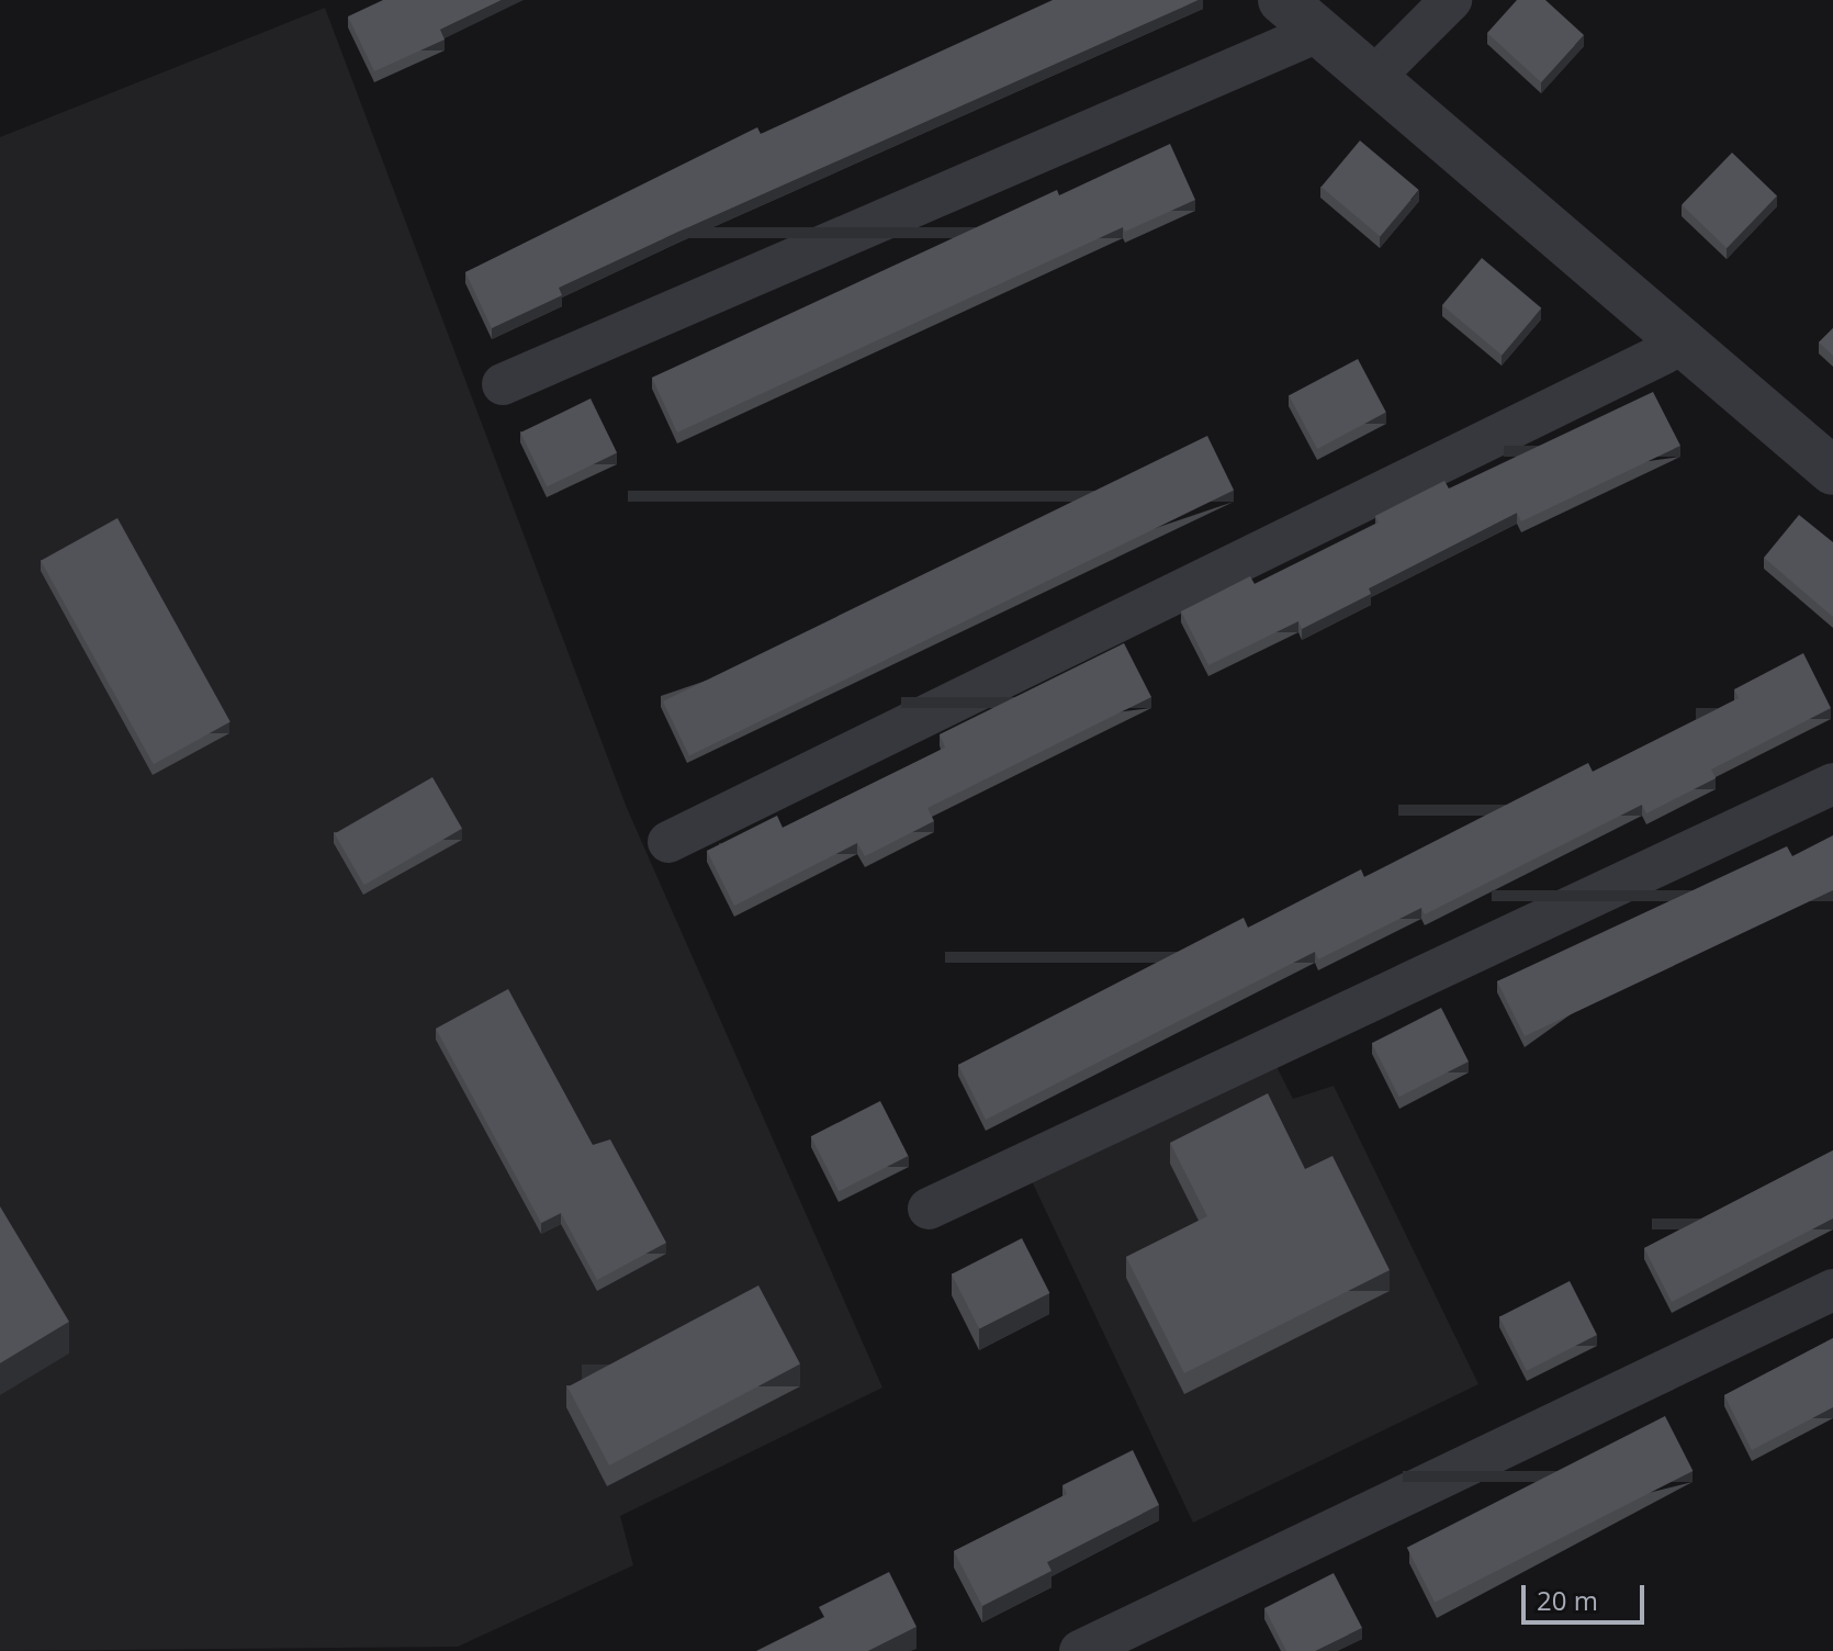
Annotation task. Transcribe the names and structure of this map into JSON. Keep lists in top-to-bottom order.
{
  "scale_bar": "20 m"
}
